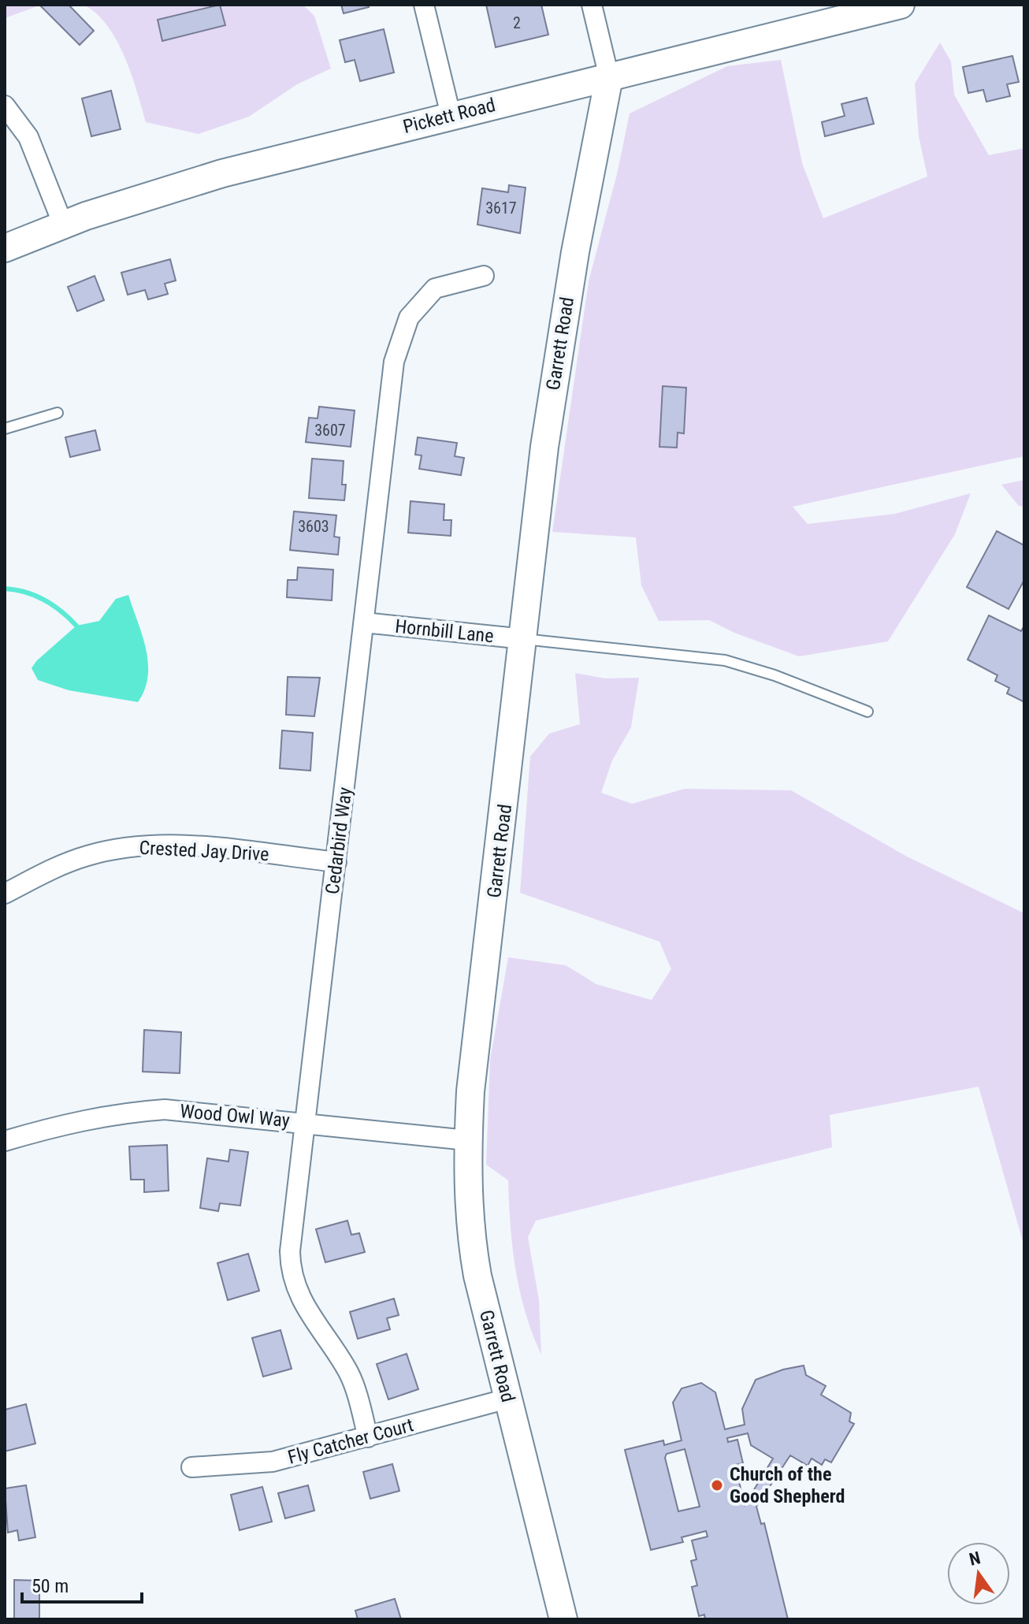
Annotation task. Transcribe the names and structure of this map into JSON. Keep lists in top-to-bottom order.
{
  "streets": {
    "street": [
      "Pickett Road",
      "Garrett Road",
      "Hornbill Lane",
      "Cedarbird Way",
      "Crested Jay Drive",
      "Wood Owl Way",
      "Fly Catcher Court"
    ]
  },
  "crossings": [
    ["Pickett Road", "Garrett Road"],
    ["Garrett Road", "Hornbill Lane"],
    ["Garrett Road", "Wood Owl Way"],
    ["Garrett Road", "Fly Catcher Court"],
    ["Hornbill Lane", "Cedarbird Way"],
    ["Cedarbird Way", "Crested Jay Drive"],
    ["Cedarbird Way", "Wood Owl Way"],
    ["Cedarbird Way", "Fly Catcher Court"]
  ],
  "places": ["Church of the Good Shepherd"],
  "house_numbers": [
    "2",
    "3617",
    "3607",
    "3603"
  ],
  "scale_bar": "50 m",
  "north": "top"
}
